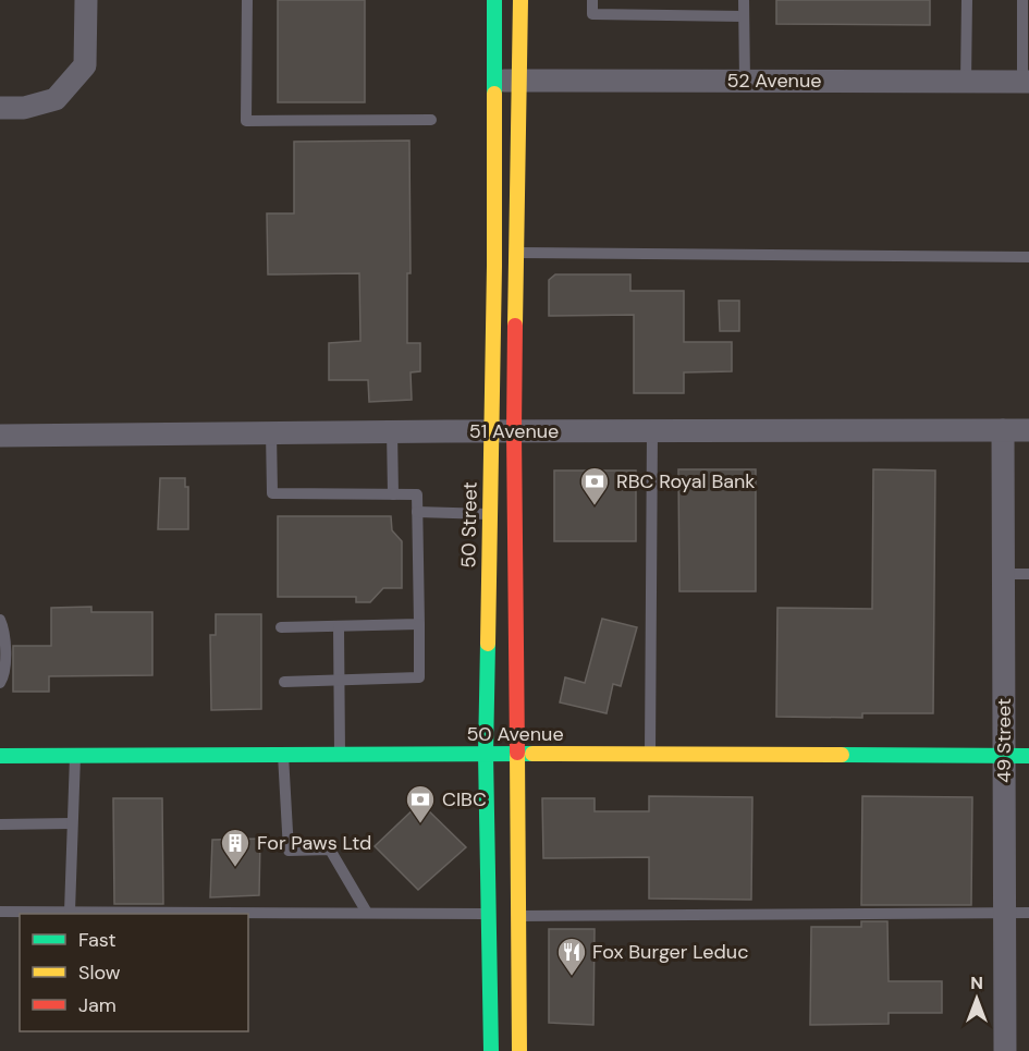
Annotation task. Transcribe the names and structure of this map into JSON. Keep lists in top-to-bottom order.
{
  "streets": {
    "main road": ["50 Street", "50 Avenue"],
    "street": ["52 Avenue", "51 Avenue", "49 Street"]
  },
  "crossings": [
    ["52 Avenue", "50 Street"],
    ["51 Avenue", "50 Street"],
    ["51 Avenue", "49 Street"],
    ["50 Street", "50 Avenue"],
    ["50 Avenue", "49 Street"]
  ],
  "places": {
    "bank": ["RBC Royal Bank", "CIBC"],
    "building": ["For Paws Ltd"],
    "restaurant": ["Fox Burger Leduc"]
  },
  "legend": ["Fast", "Slow", "Jam"],
  "north": "top"
}
